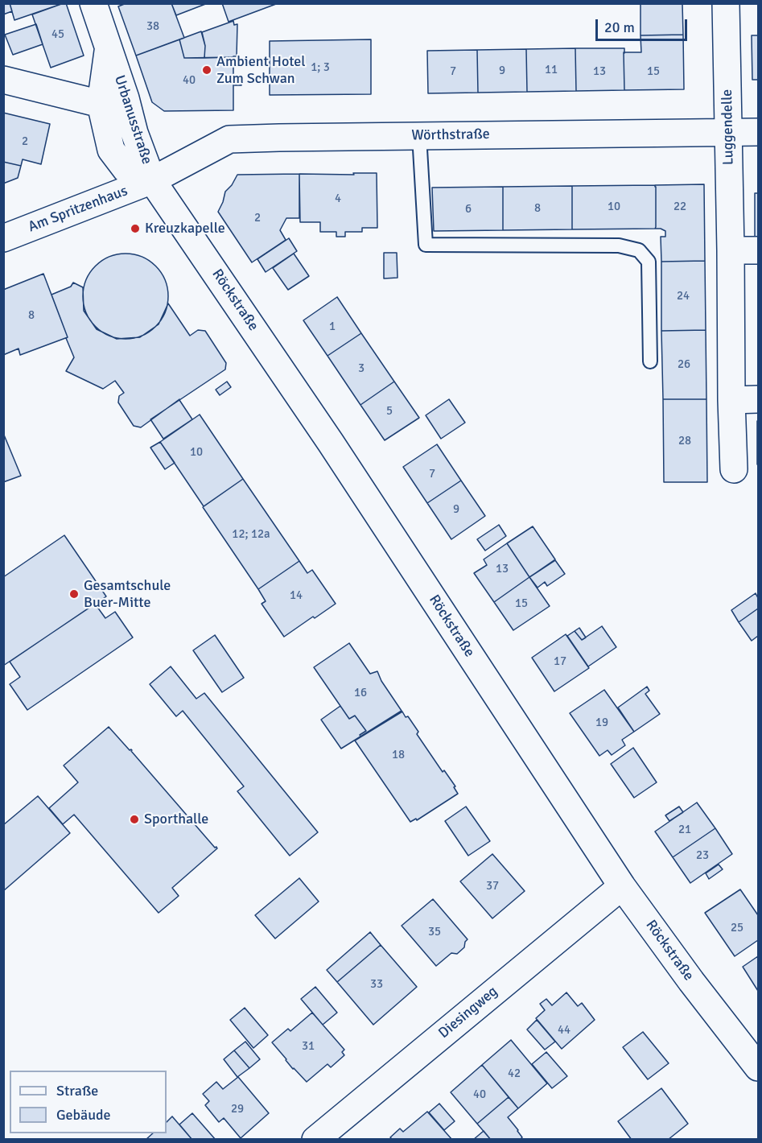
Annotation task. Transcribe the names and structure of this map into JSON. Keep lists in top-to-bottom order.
{
  "streets": {
    "street": [
      "Urbanusstraße",
      "Luggendelle",
      "Wörthstraße",
      "Am Spritzenhaus",
      "Röckstraße",
      "Diesingweg"
    ]
  },
  "crossings": [
    ["Urbanusstraße", "Wörthstraße"],
    ["Urbanusstraße", "Am Spritzenhaus"],
    ["Urbanusstraße", "Röckstraße"],
    ["Luggendelle", "Wörthstraße"],
    ["Wörthstraße", "Am Spritzenhaus"],
    ["Wörthstraße", "Röckstraße"],
    ["Am Spritzenhaus", "Röckstraße"],
    ["Röckstraße", "Diesingweg"]
  ],
  "places": [
    "Ambient Hotel Zum Schwan",
    "Kreuzkapelle",
    "Gesamtschule Buer-Mitte",
    "Sporthalle"
  ],
  "house_numbers": [
    "38",
    "45",
    "1; 3",
    "11",
    "9",
    "7",
    "13",
    "15",
    "40",
    "2",
    "4",
    "10",
    "22",
    "8",
    "6",
    "2",
    "24",
    "8",
    "1",
    "26",
    "3",
    "5",
    "28",
    "10",
    "7",
    "9",
    "12; 12a",
    "13",
    "14",
    "15",
    "17",
    "16",
    "19",
    "18",
    "21",
    "23",
    "37",
    "25",
    "35",
    "33",
    "44",
    "31",
    "42",
    "40",
    "29"
  ],
  "legend": ["Straße", "Gebäude"],
  "scale_bar": "20 m"
}
